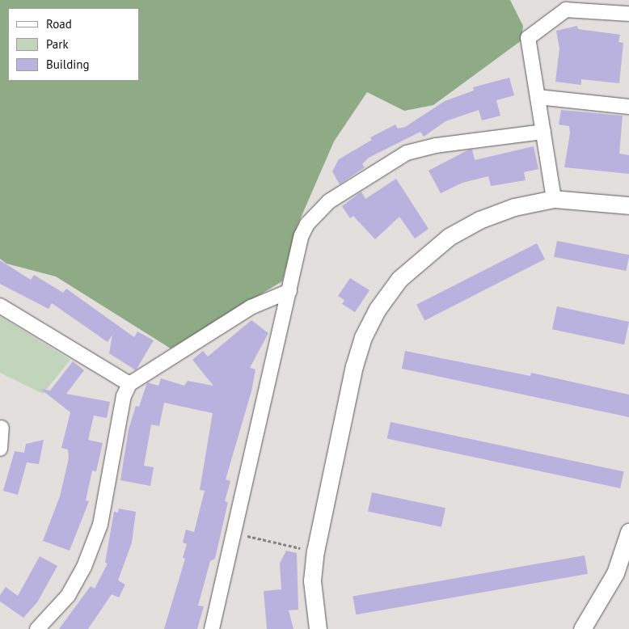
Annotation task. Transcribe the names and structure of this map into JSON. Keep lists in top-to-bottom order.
{
  "legend": ["Road", "Park", "Building"]
}
